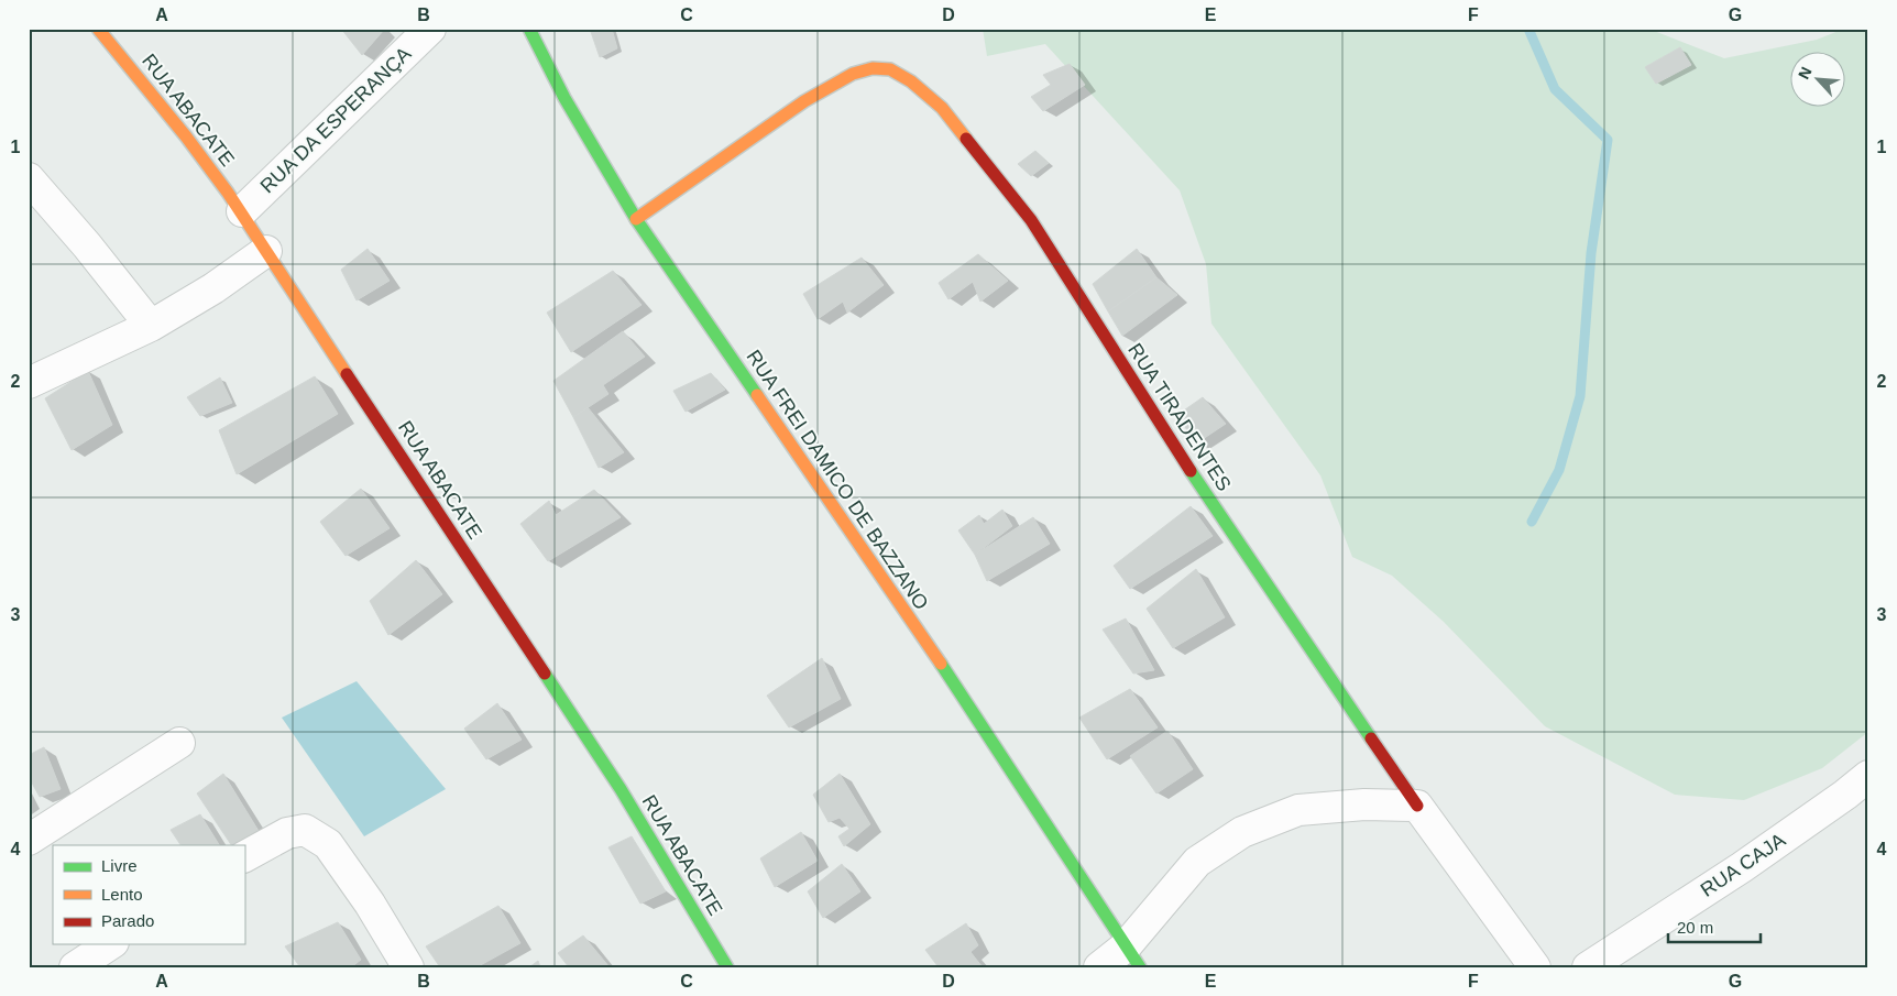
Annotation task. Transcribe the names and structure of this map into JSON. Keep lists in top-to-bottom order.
{
  "streets": {
    "street": [
      "RUA ABACATE",
      "RUA DA ESPERANÇA",
      "RUA TIRADENTES",
      "RUA FREI DAMICO DE BAZZANO",
      "RUA CAJA"
    ]
  },
  "crossings": [
    ["RUA ABACATE", "RUA DA ESPERANÇA"],
    ["RUA TIRADENTES", "RUA FREI DAMICO DE BAZZANO"]
  ],
  "legend": ["Livre", "Lento", "Parado"],
  "scale_bar": "20 m",
  "north": "top left",
  "grid": {
    "columns": [
      "A",
      "B",
      "C",
      "D",
      "E",
      "F",
      "G"
    ],
    "rows": [
      "1",
      "2",
      "3",
      "4"
    ]
  }
}
